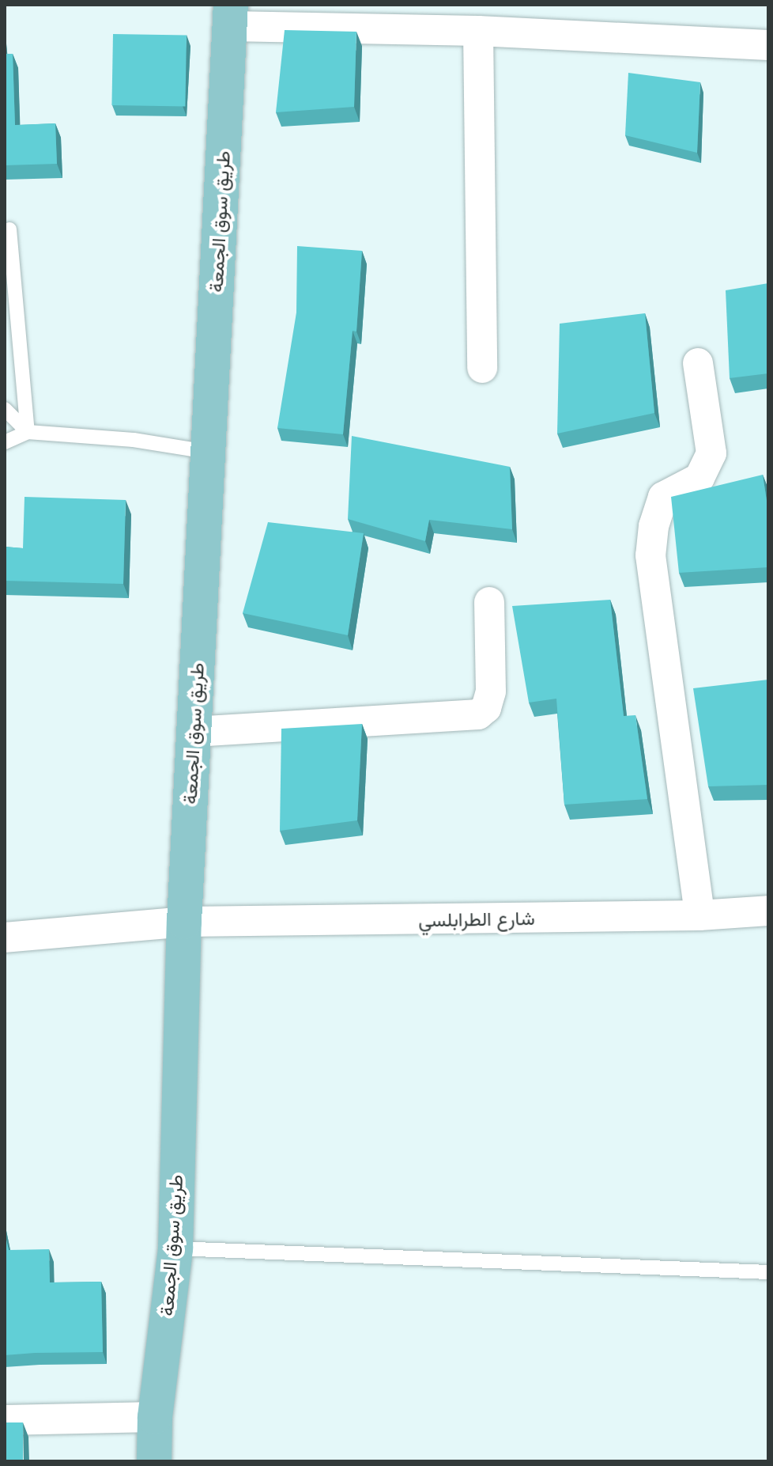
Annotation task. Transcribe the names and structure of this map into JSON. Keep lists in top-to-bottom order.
{
  "streets": {
    "main road": ["طريق سوق الجمعة"],
    "street": ["شارع الطرابلسي"]
  },
  "crossings": [
    ["طريق سوق الجمعة", "شارع الطرابلسي"]
  ]
}
